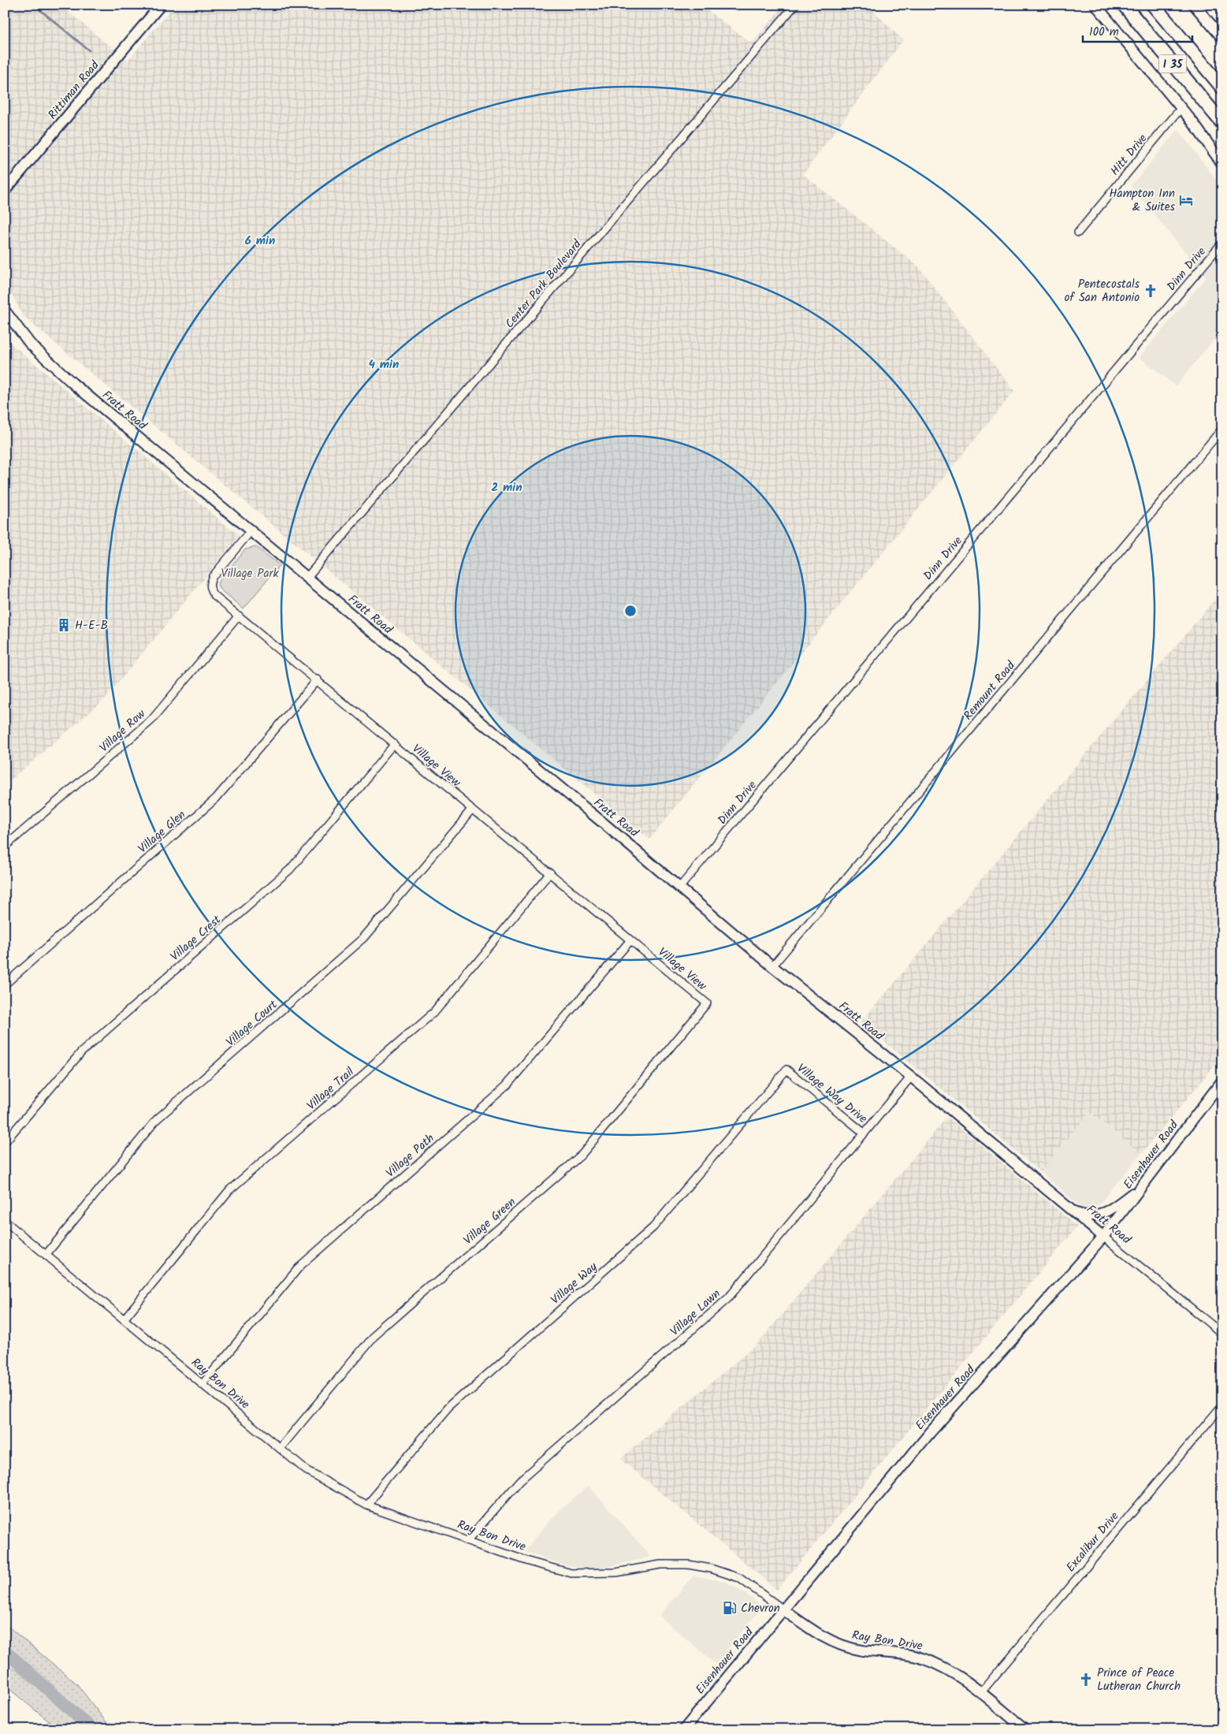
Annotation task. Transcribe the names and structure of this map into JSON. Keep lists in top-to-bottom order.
{
  "streets": {
    "highway": ["I 35"],
    "street": [
      "Rittiman Road",
      "Hitt Drive",
      "Dinn Drive",
      "Center Park Boulevard",
      "Fratt Road",
      "Remount Road",
      "Village Row",
      "Village View",
      "Village Glen",
      "Village Crest",
      "Village Court",
      "Village Trail",
      "Village Way Drive",
      "Eisenhauer Road",
      "Village Path",
      "Village Green",
      "Village Way",
      "Village Lawn",
      "Ray Bon Drive",
      "Excalibur Drive"
    ]
  },
  "crossings": [
    ["Dinn Drive", "Fratt Road"],
    ["Center Park Boulevard", "Fratt Road"],
    ["Fratt Road", "Remount Road"],
    ["Fratt Road", "Village View"],
    ["Fratt Road", "Eisenhauer Road"],
    ["Fratt Road", "Village Lawn"],
    ["Village Row", "Village View"],
    ["Village View", "Village Glen"],
    ["Village View", "Village Crest"],
    ["Village View", "Village Court"],
    ["Village View", "Village Trail"],
    ["Village View", "Village Path"],
    ["Village View", "Village Green"],
    ["Village Court", "Ray Bon Drive"],
    ["Village Trail", "Ray Bon Drive"],
    ["Village Way Drive", "Village Way"],
    ["Village Way Drive", "Village Lawn"],
    ["Eisenhauer Road", "Ray Bon Drive"],
    ["Village Path", "Ray Bon Drive"],
    ["Village Green", "Ray Bon Drive"],
    ["Village Way", "Ray Bon Drive"],
    ["Village Lawn", "Ray Bon Drive"],
    ["Ray Bon Drive", "Excalibur Drive"]
  ],
  "parks": ["Village Park"],
  "places": {
    "hotel": ["Hampton Inn & Suites"],
    "church": ["Pentecostals of San Antonio", "Prince of Peace Lutheran Church"],
    "building": ["H-E-B"],
    "fuel station": ["Chevron"]
  },
  "scale_bar": "100 m",
  "rings": ["6 min", "4 min", "2 min"]
}
